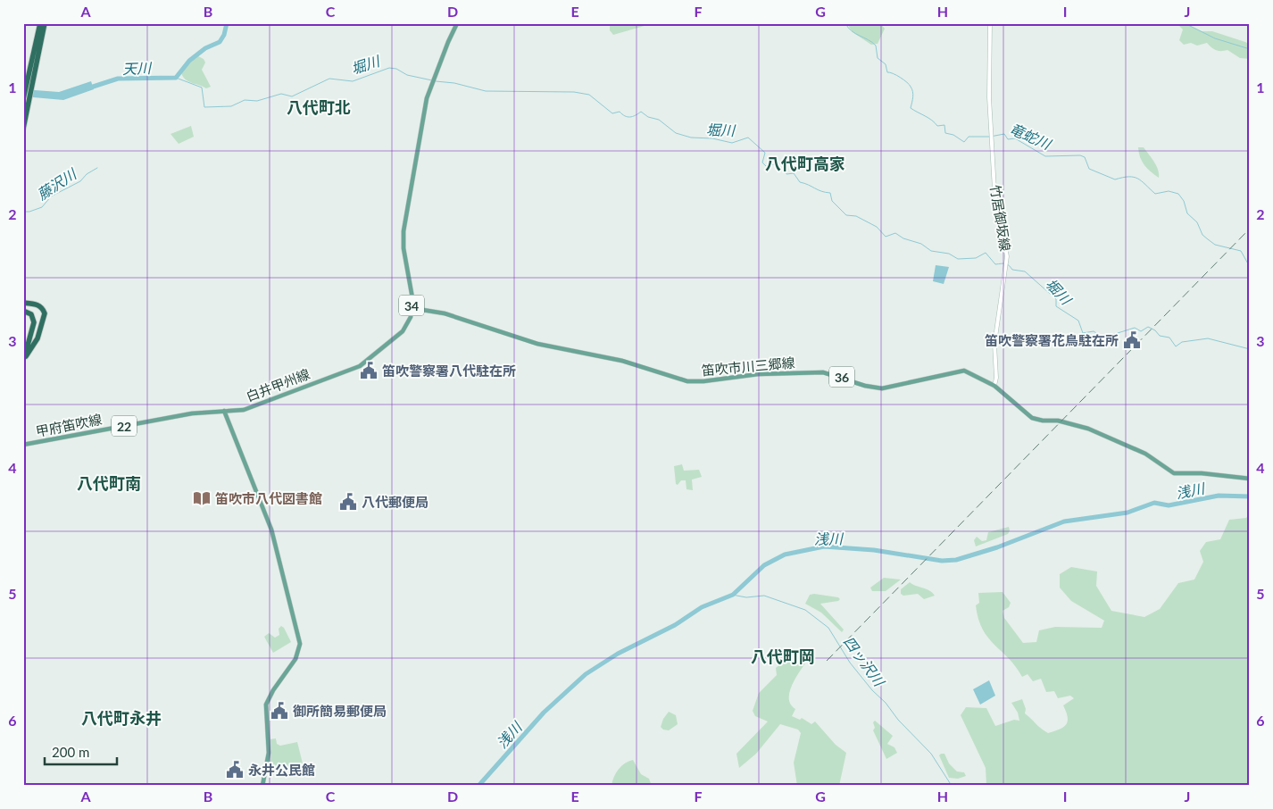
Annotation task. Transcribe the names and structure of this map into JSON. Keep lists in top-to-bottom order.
{
  "streets": {
    "main road": [
      "竹居御坂線",
      "34",
      "笛吹市川三郷線",
      "36",
      "白井甲州線",
      "甲府笛吹線",
      "22"
    ]
  },
  "crossings": [
    ["竹居御坂線", "笛吹市川三郷線"],
    ["笛吹市川三郷線", "白井甲州線"],
    ["白井甲州線", "甲府笛吹線"]
  ],
  "districts": [
    "八代町北",
    "八代町高家",
    "八代町南",
    "八代町岡",
    "八代町永井"
  ],
  "water": [
    "堀川",
    "天川",
    "竜蛇川",
    "藤沢川",
    "浅川",
    "四ッ沢川"
  ],
  "places": {
    "public building": [
      "笛吹警察署花鳥駐在所",
      "笛吹警察署八代駐在所",
      "八代郵便局",
      "御所簡易郵便局",
      "永井公民館"
    ],
    "library": ["笛吹市八代図書館"]
  },
  "scale_bar": "200 m",
  "grid": {
    "columns": [
      "A",
      "B",
      "C",
      "D",
      "E",
      "F",
      "G",
      "H",
      "I",
      "J"
    ],
    "rows": [
      "1",
      "2",
      "3",
      "4",
      "5",
      "6"
    ]
  }
}
